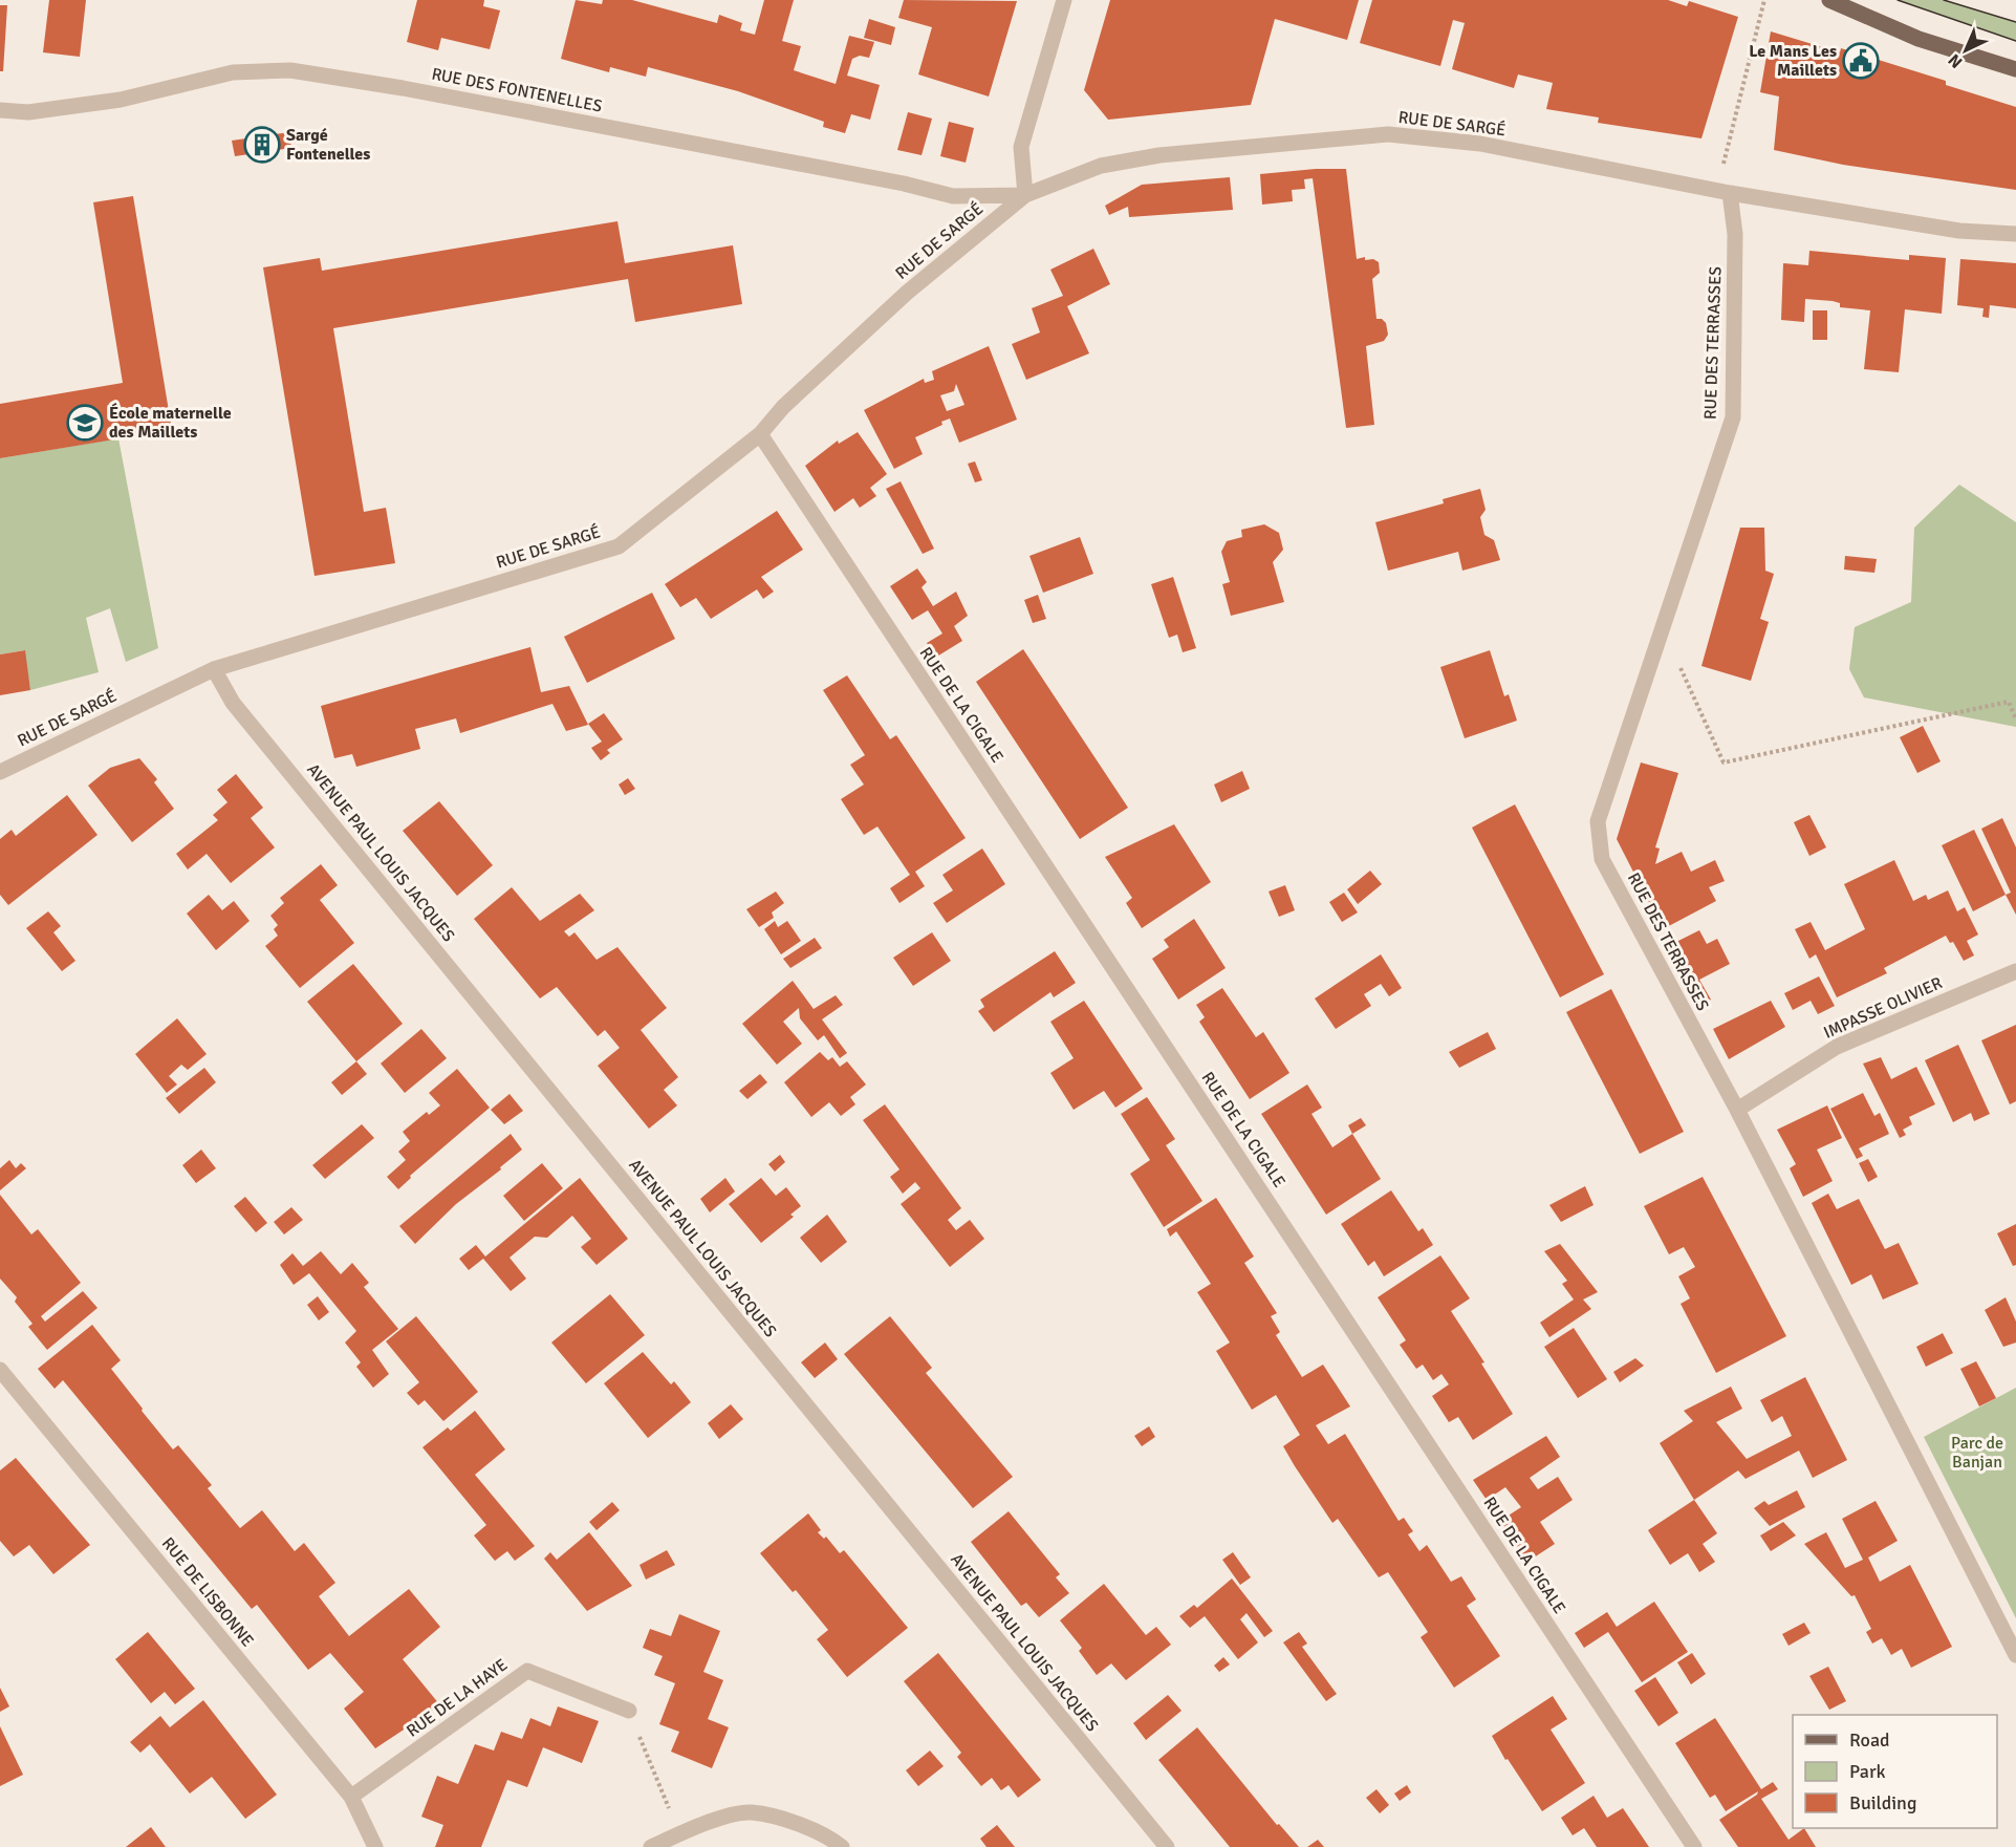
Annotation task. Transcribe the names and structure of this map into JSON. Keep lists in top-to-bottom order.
{
  "streets": {
    "street": [
      "RUE DES FONTENELLES",
      "RUE DE SARGÉ",
      "RUE DES TERRASSES",
      "RUE DE LA CIGALE",
      "AVENUE PAUL LOUIS JACQUES",
      "IMPASSE OLIVIER",
      "RUE DE LISBONNE",
      "RUE DE LA HAYE"
    ]
  },
  "crossings": [
    ["RUE DES FONTENELLES", "RUE DE SARGÉ"],
    ["RUE DE SARGÉ", "RUE DES TERRASSES"],
    ["RUE DE SARGÉ", "RUE DE LA CIGALE"],
    ["RUE DE SARGÉ", "AVENUE PAUL LOUIS JACQUES"],
    ["RUE DES TERRASSES", "IMPASSE OLIVIER"],
    ["RUE DE LISBONNE", "RUE DE LA HAYE"]
  ],
  "parks": ["Parc de Banjan"],
  "places": {
    "public building": ["Le Mans Les Maillets"],
    "building": ["Sargé Fontenelles"],
    "school or university": ["École maternelle des Maillets"]
  },
  "legend": ["Road", "Park", "Building"],
  "north": "bottom left"
}
